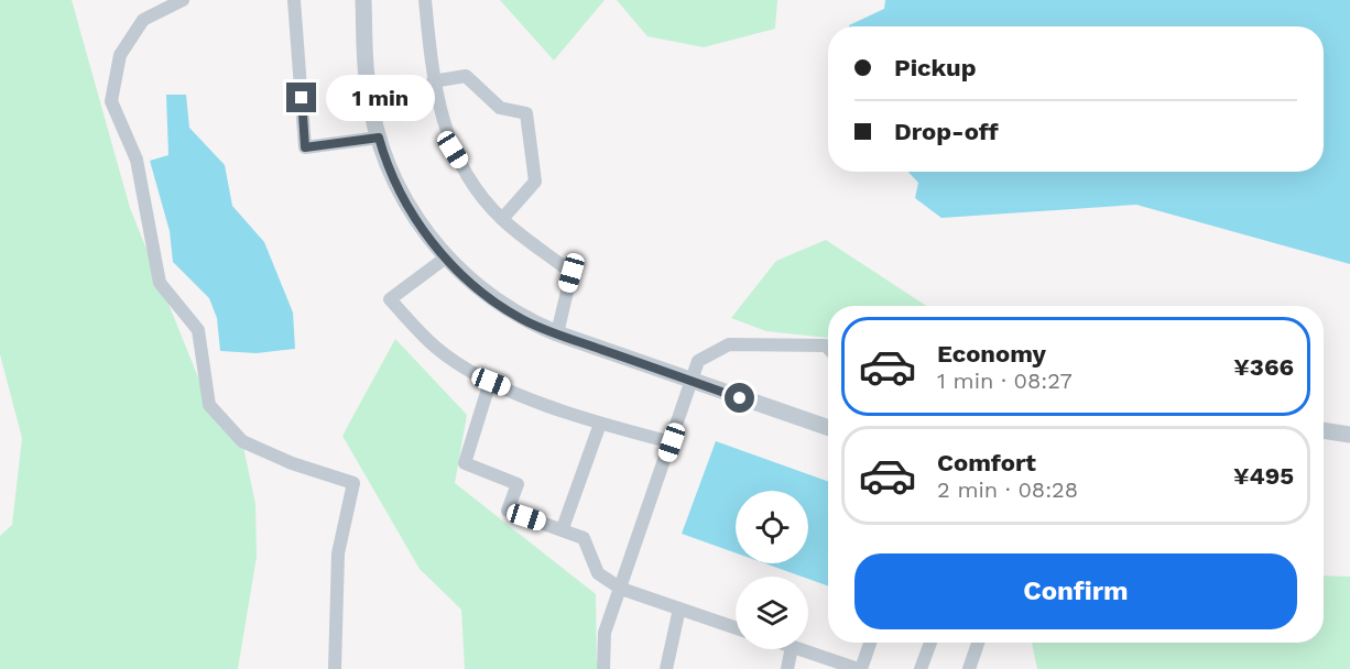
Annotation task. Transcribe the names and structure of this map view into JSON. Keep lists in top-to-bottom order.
{
  "page": {
    "banner": ["Pickup", "Drop-off"],
    "bubble": "1 min",
    "list": [
      {
        "name": "Economy",
        "note": "1 min · 08:27",
        "value": "¥366"
      },
      {
        "name": "Comfort",
        "note": "2 min · 08:28",
        "value": "¥495"
      }
    ],
    "buttons": "Confirm"
  }
}
